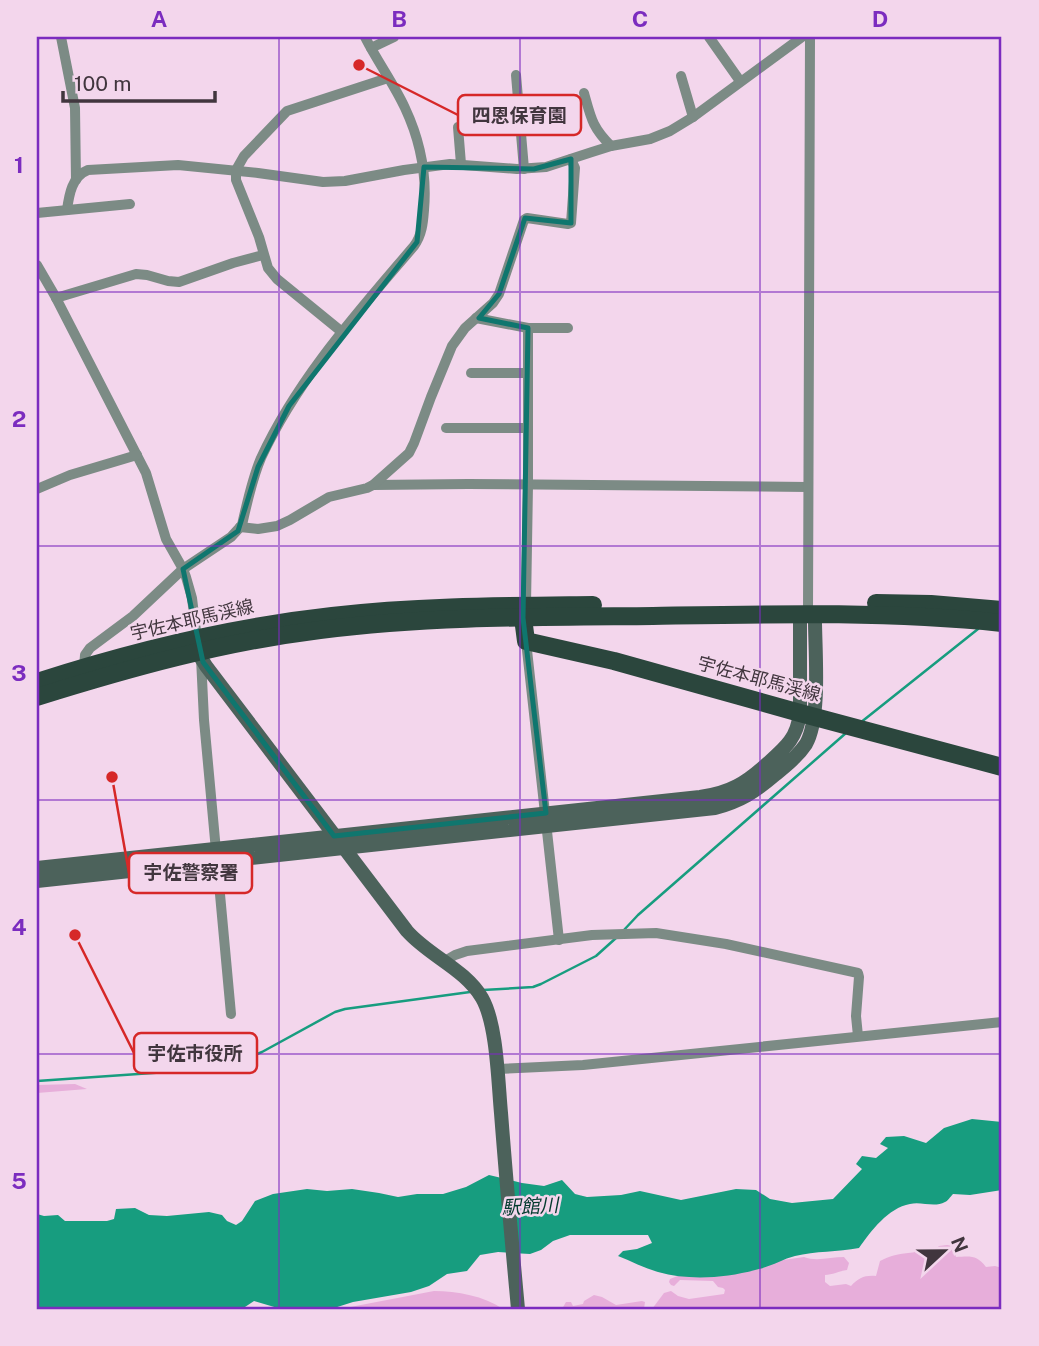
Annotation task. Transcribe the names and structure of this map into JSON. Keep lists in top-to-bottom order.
{
  "streets": {
    "main road": ["宇佐本耶馬渓線"]
  },
  "water": ["駅館川"],
  "places": ["四恩保育園", "宇佐警察署", "宇佐市役所"],
  "scale_bar": "100 m",
  "north": "right",
  "grid": {
    "columns": [
      "A",
      "B",
      "C",
      "D"
    ],
    "rows": [
      "1",
      "2",
      "3",
      "4",
      "5"
    ]
  }
}
